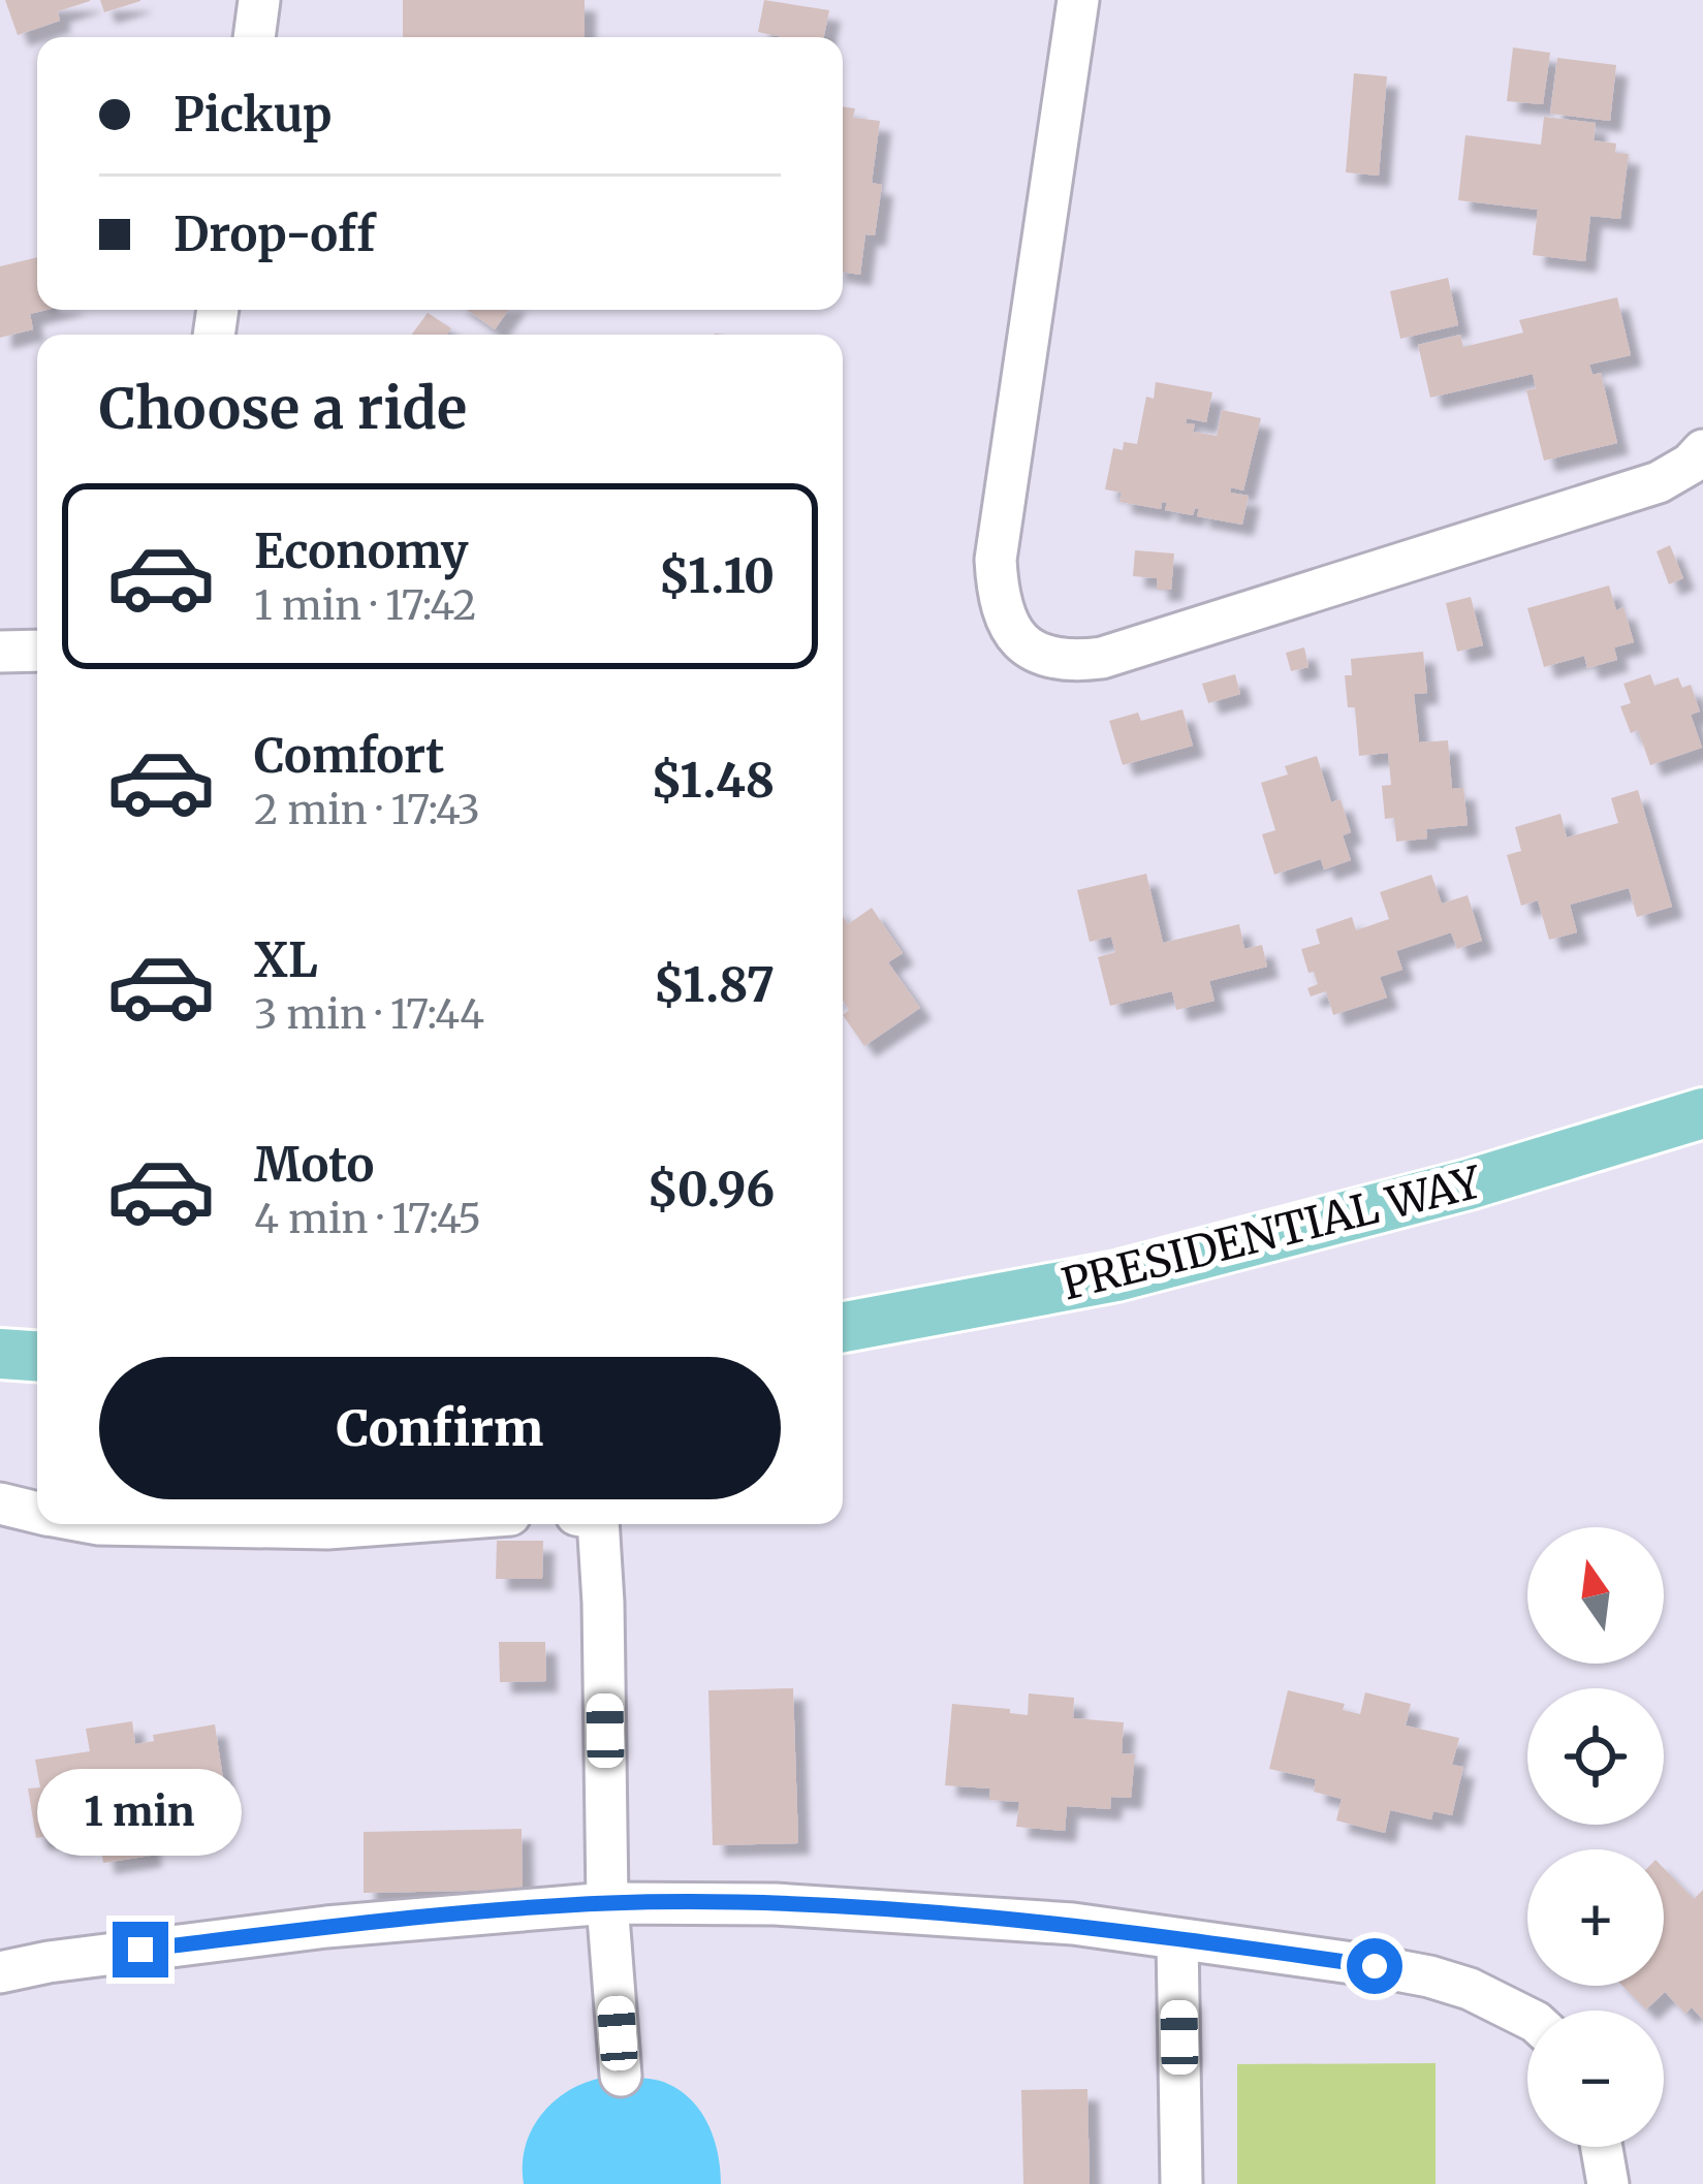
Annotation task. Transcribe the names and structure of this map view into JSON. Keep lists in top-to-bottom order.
{
  "streets": {
    "main road": ["PRESIDENTIAL WAY"]
  },
  "north": "top",
  "page": {
    "banner": ["Pickup", "Drop-off"],
    "heading": "Choose a ride",
    "list": [
      {
        "name": "Economy",
        "note": "1 min · 17:42",
        "value": "$1.10"
      },
      {
        "name": "Comfort",
        "note": "2 min · 17:43",
        "value": "$1.48"
      },
      {
        "name": "XL",
        "note": "3 min · 17:44",
        "value": "$1.87"
      },
      {
        "name": "Moto",
        "note": "4 min · 17:45",
        "value": "$0.96"
      }
    ],
    "buttons": "Confirm",
    "map_buttons": ["+", "−"],
    "bubble": "1 min"
  }
}
